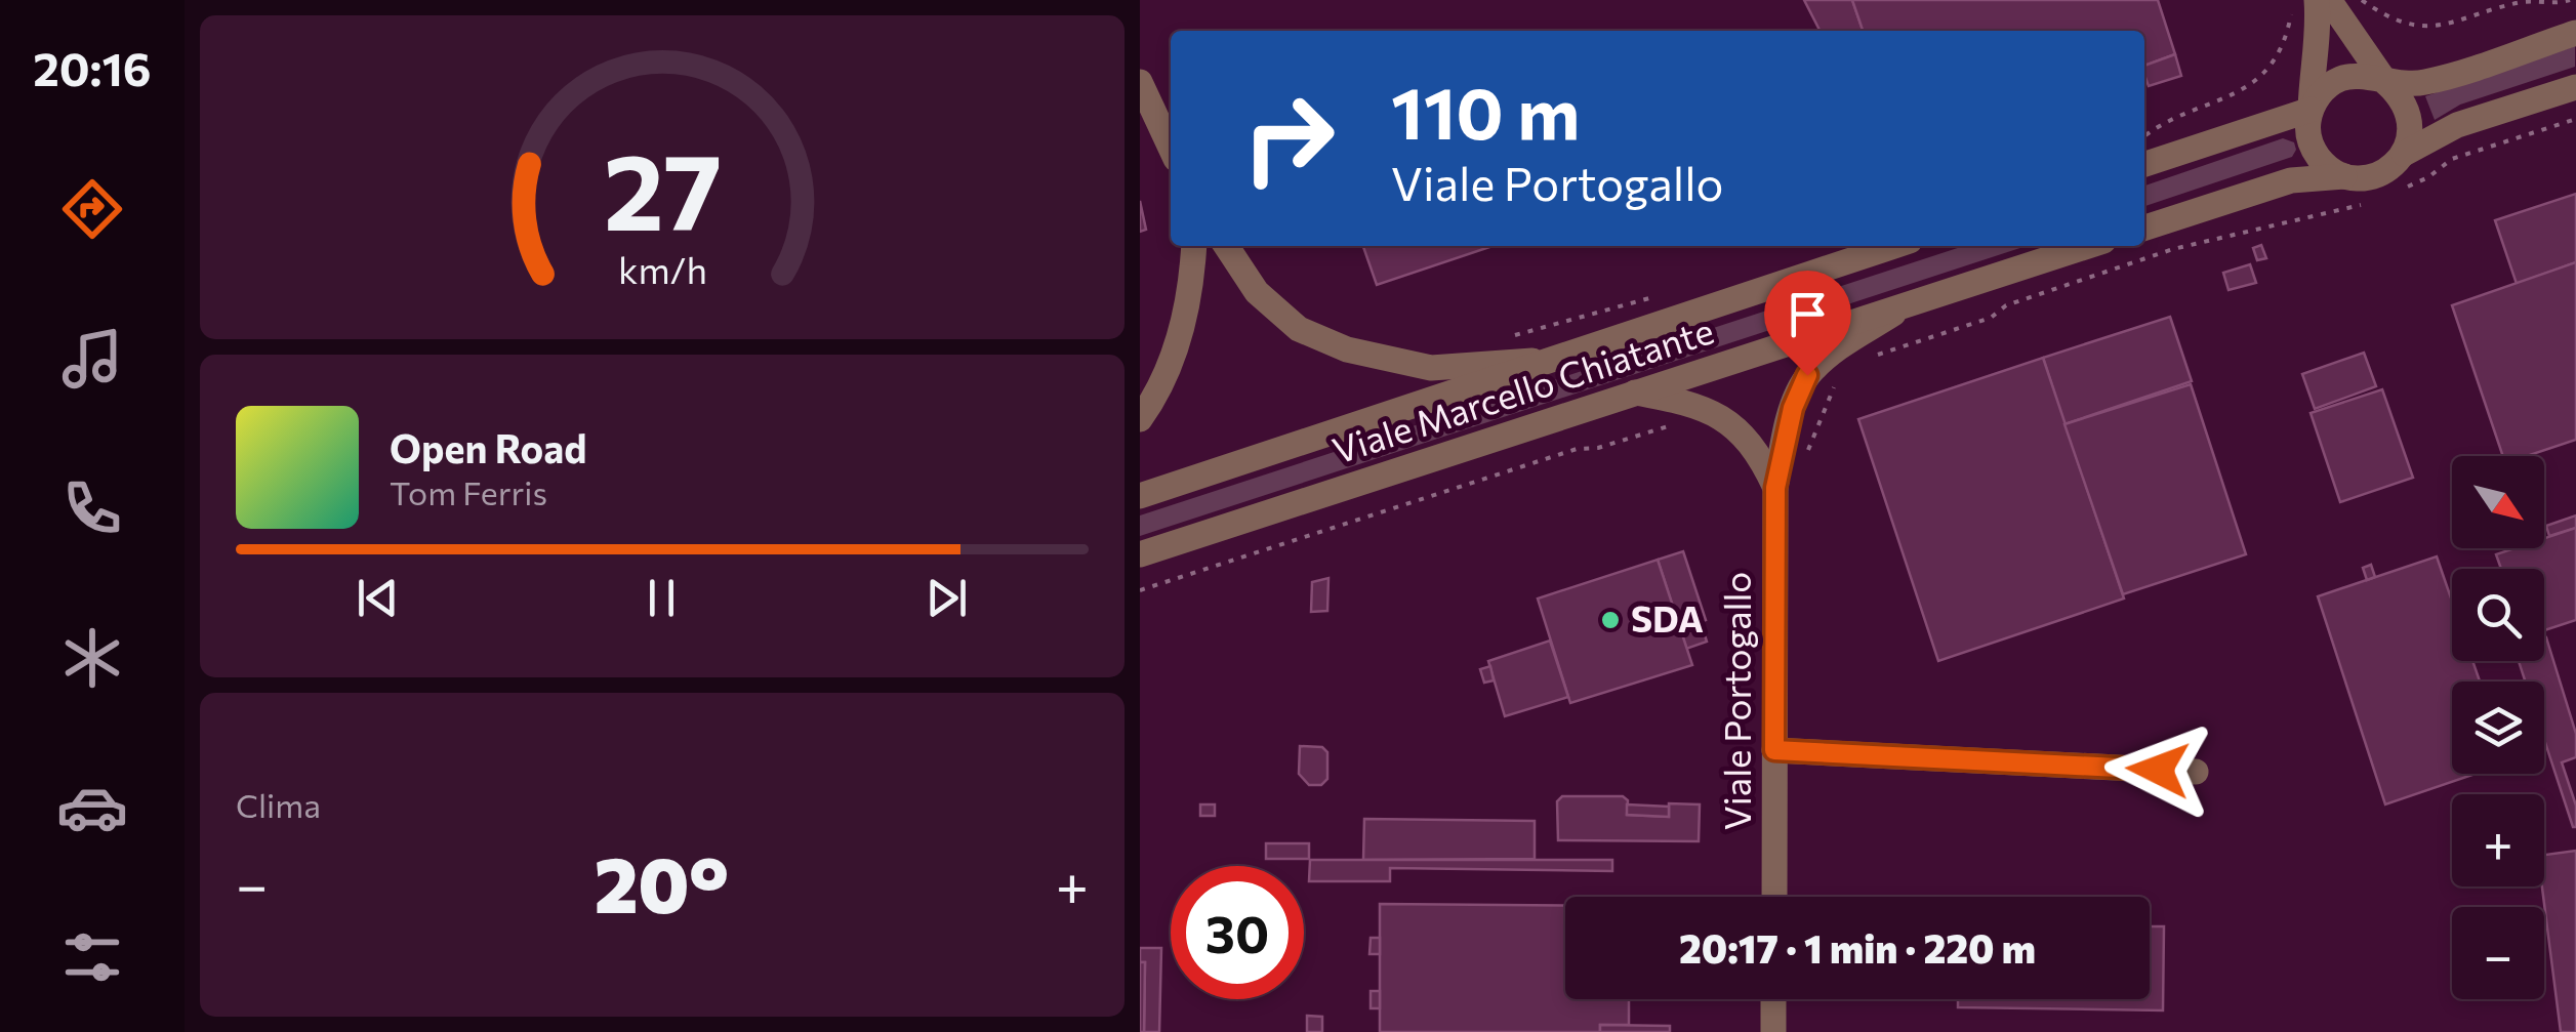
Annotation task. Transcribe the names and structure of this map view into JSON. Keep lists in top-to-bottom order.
{
  "streets": {
    "street": ["Viale Marcello Chiatante", "Viale Portogallo"]
  },
  "crossings": [
    ["Viale Marcello Chiatante", "Viale Portogallo"]
  ],
  "places": ["SDA"],
  "north": "bottom right",
  "page": {
    "tabs": "20:16",
    "turn": ["110 m", "Viale Portogallo"],
    "song": ["Open Road", "Tom Ferris"],
    "map_buttons": ["+", "−"],
    "tile": "Clima",
    "heat": ["−", "20°", "+"],
    "limit": "30",
    "trip": "20:17 · 1 min · 220 m",
    "gauge": ["27", "km/h"]
  }
}
